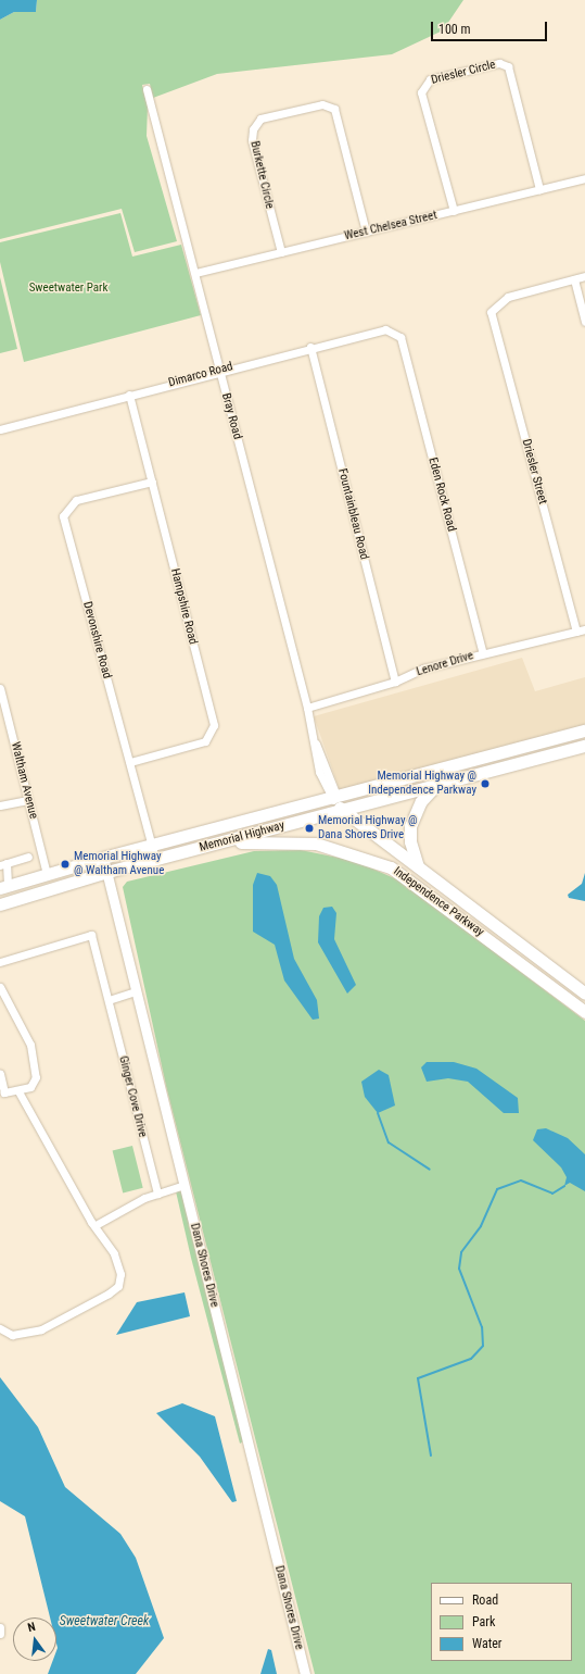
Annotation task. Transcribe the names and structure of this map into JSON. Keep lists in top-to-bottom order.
{
  "streets": {
    "main road": ["Memorial Highway", "Independence Parkway"],
    "street": [
      "Driesler Circle",
      "Burkette Circle",
      "West Chelsea Street",
      "Dimarco Road",
      "Bray Road",
      "Driesler Street",
      "Eden Rock Road",
      "Fountainbleau Road",
      "Hampshire Road",
      "Devonshire Road",
      "Lenore Drive",
      "Waltham Avenue",
      "Ginger Cove Drive",
      "Dana Shores Drive"
    ]
  },
  "crossings": [
    ["Driesler Circle", "West Chelsea Street"],
    ["Burkette Circle", "West Chelsea Street"],
    ["West Chelsea Street", "Bray Road"],
    ["Dimarco Road", "Bray Road"],
    ["Dimarco Road", "Eden Rock Road"],
    ["Dimarco Road", "Fountainbleau Road"],
    ["Dimarco Road", "Hampshire Road"],
    ["Bray Road", "Lenore Drive"],
    ["Bray Road", "Memorial Highway"],
    ["Bray Road", "Independence Parkway"],
    ["Driesler Street", "Lenore Drive"],
    ["Eden Rock Road", "Lenore Drive"],
    ["Fountainbleau Road", "Lenore Drive"],
    ["Hampshire Road", "Devonshire Road"],
    ["Devonshire Road", "Memorial Highway"],
    ["Waltham Avenue", "Memorial Highway"],
    ["Memorial Highway", "Independence Parkway"],
    ["Memorial Highway", "Dana Shores Drive"]
  ],
  "water": ["Sweetwater Creek"],
  "parks": ["Sweetwater Park"],
  "places": ["Memorial Highway @ Independence Parkway", "Memorial Highway @ Dana Shores Drive", "Memorial Highway @ Waltham Avenue"],
  "legend": ["Road", "Park", "Water"],
  "scale_bar": "100 m",
  "north": "top"
}
